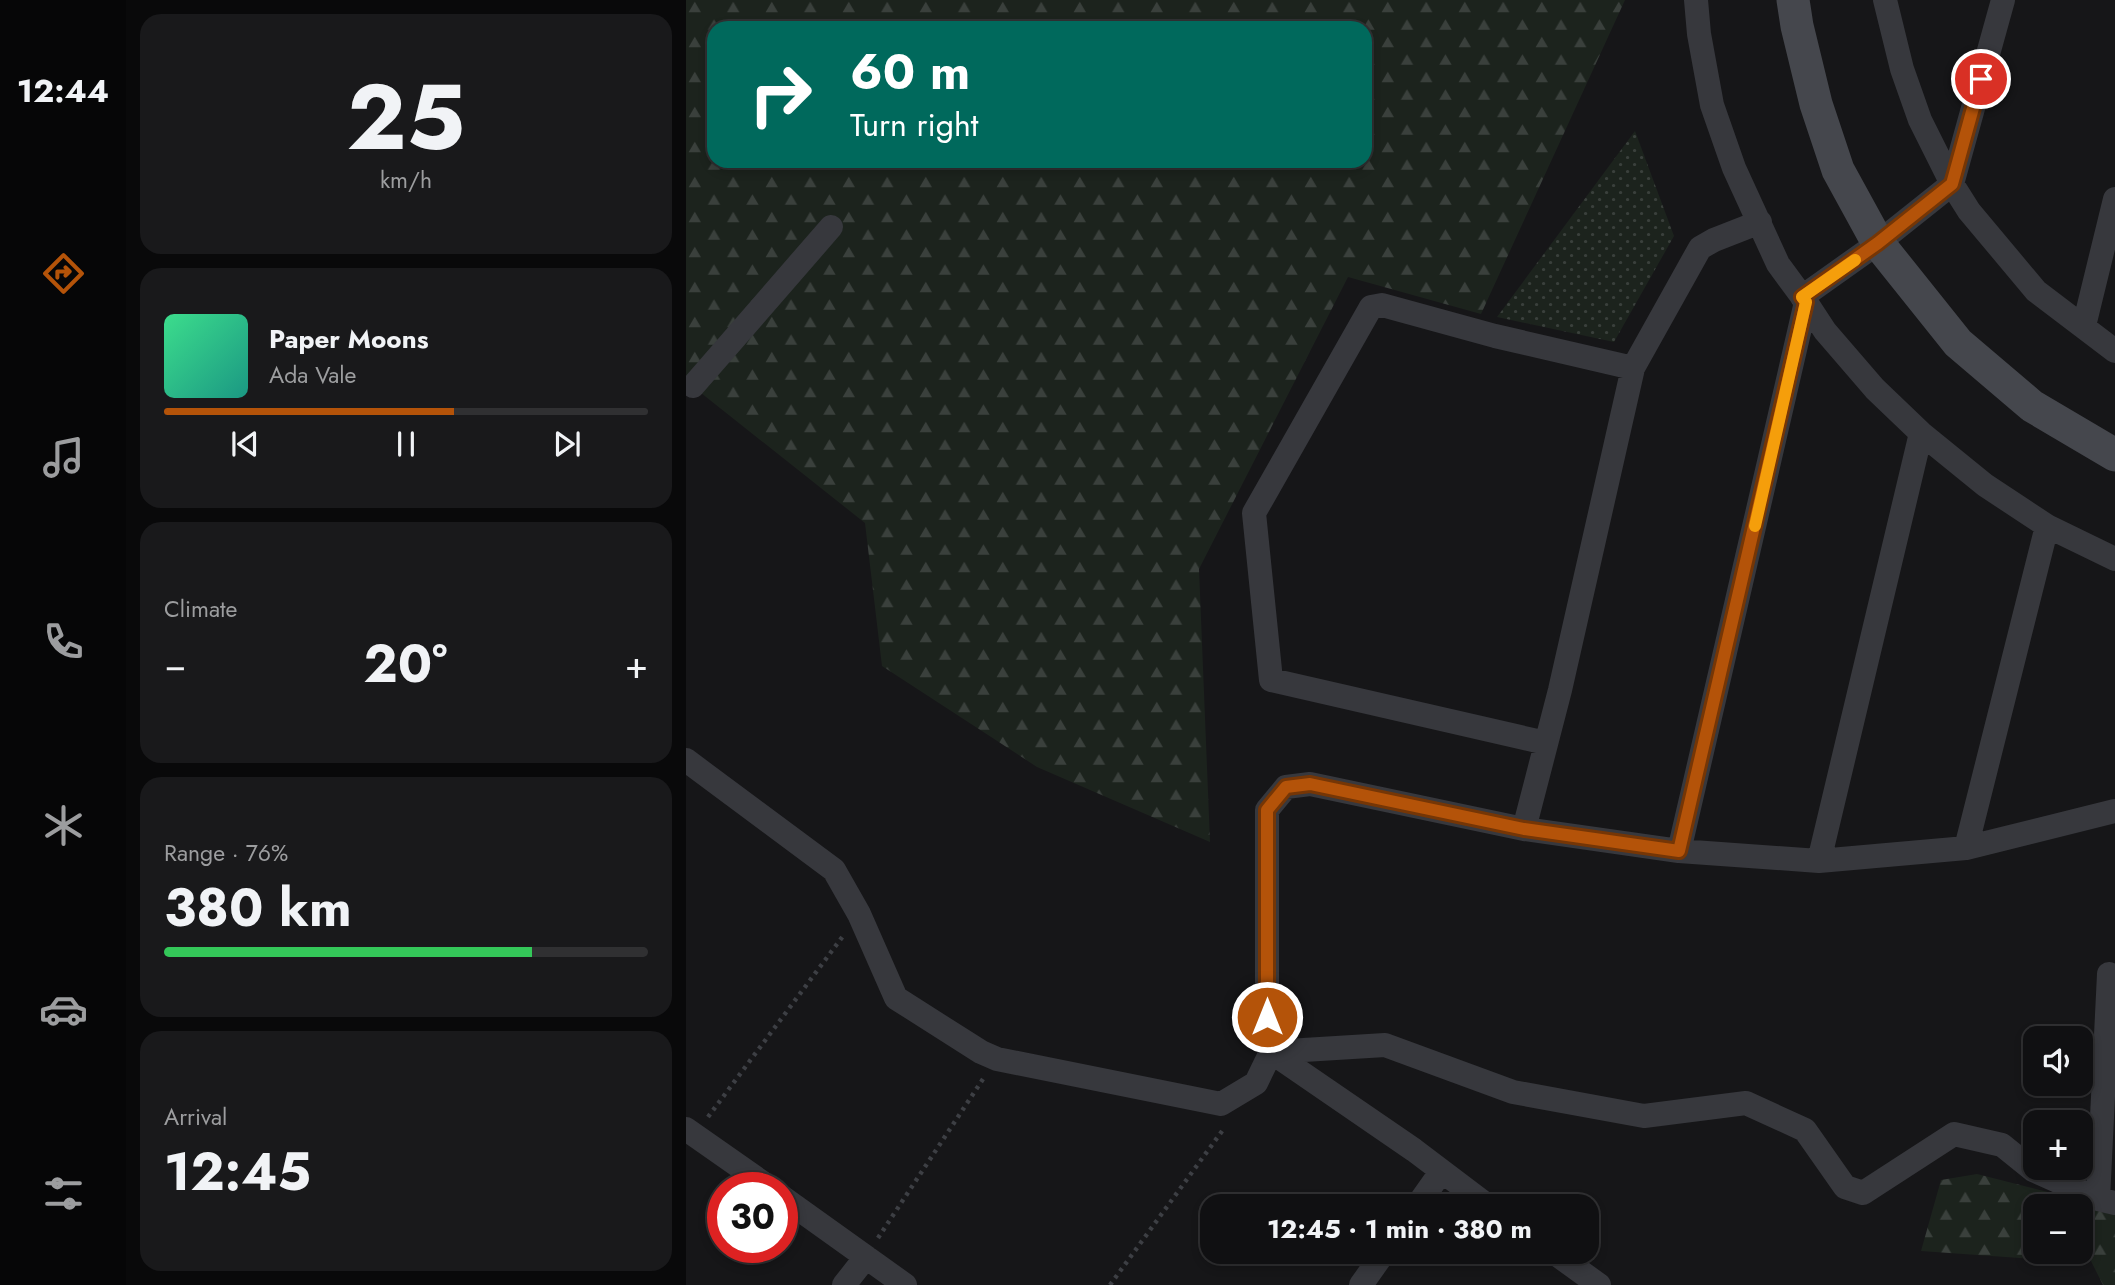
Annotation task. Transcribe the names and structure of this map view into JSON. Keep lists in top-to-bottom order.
{
  "page": {
    "tabs": "12:44",
    "tile": [
      ["25", "km/h"],
      "Climate",
      ["Range · 76%", "380 km"],
      ["Arrival", "12:45"]
    ],
    "turn": ["60 m", "Turn right"],
    "song": ["Paper Moons", "Ada Vale"],
    "heat": ["−", "20°", "+"],
    "map_buttons": ["+", "−"],
    "limit": "30",
    "trip": "12:45 · 1 min · 380 m"
  }
}
